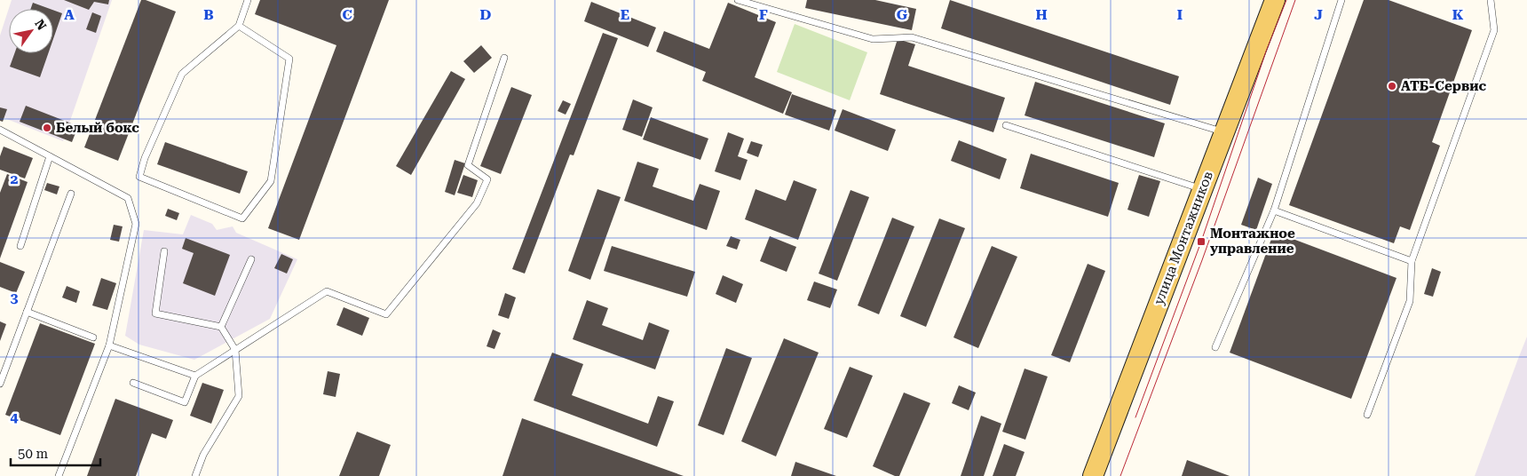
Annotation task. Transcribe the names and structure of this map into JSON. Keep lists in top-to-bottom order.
{
  "streets": {
    "main road": ["улица Монтажников"]
  },
  "places": {
    "other": ["АТБ-Сервис", "Белый бокс"],
    "transit": ["Монтажное управление"]
  },
  "scale_bar": "50 m",
  "north": "top right",
  "grid": {
    "columns": [
      "A",
      "B",
      "C",
      "D",
      "E",
      "F",
      "G",
      "H",
      "I",
      "J",
      "K"
    ],
    "rows": ["2", "3", "4"]
  }
}
